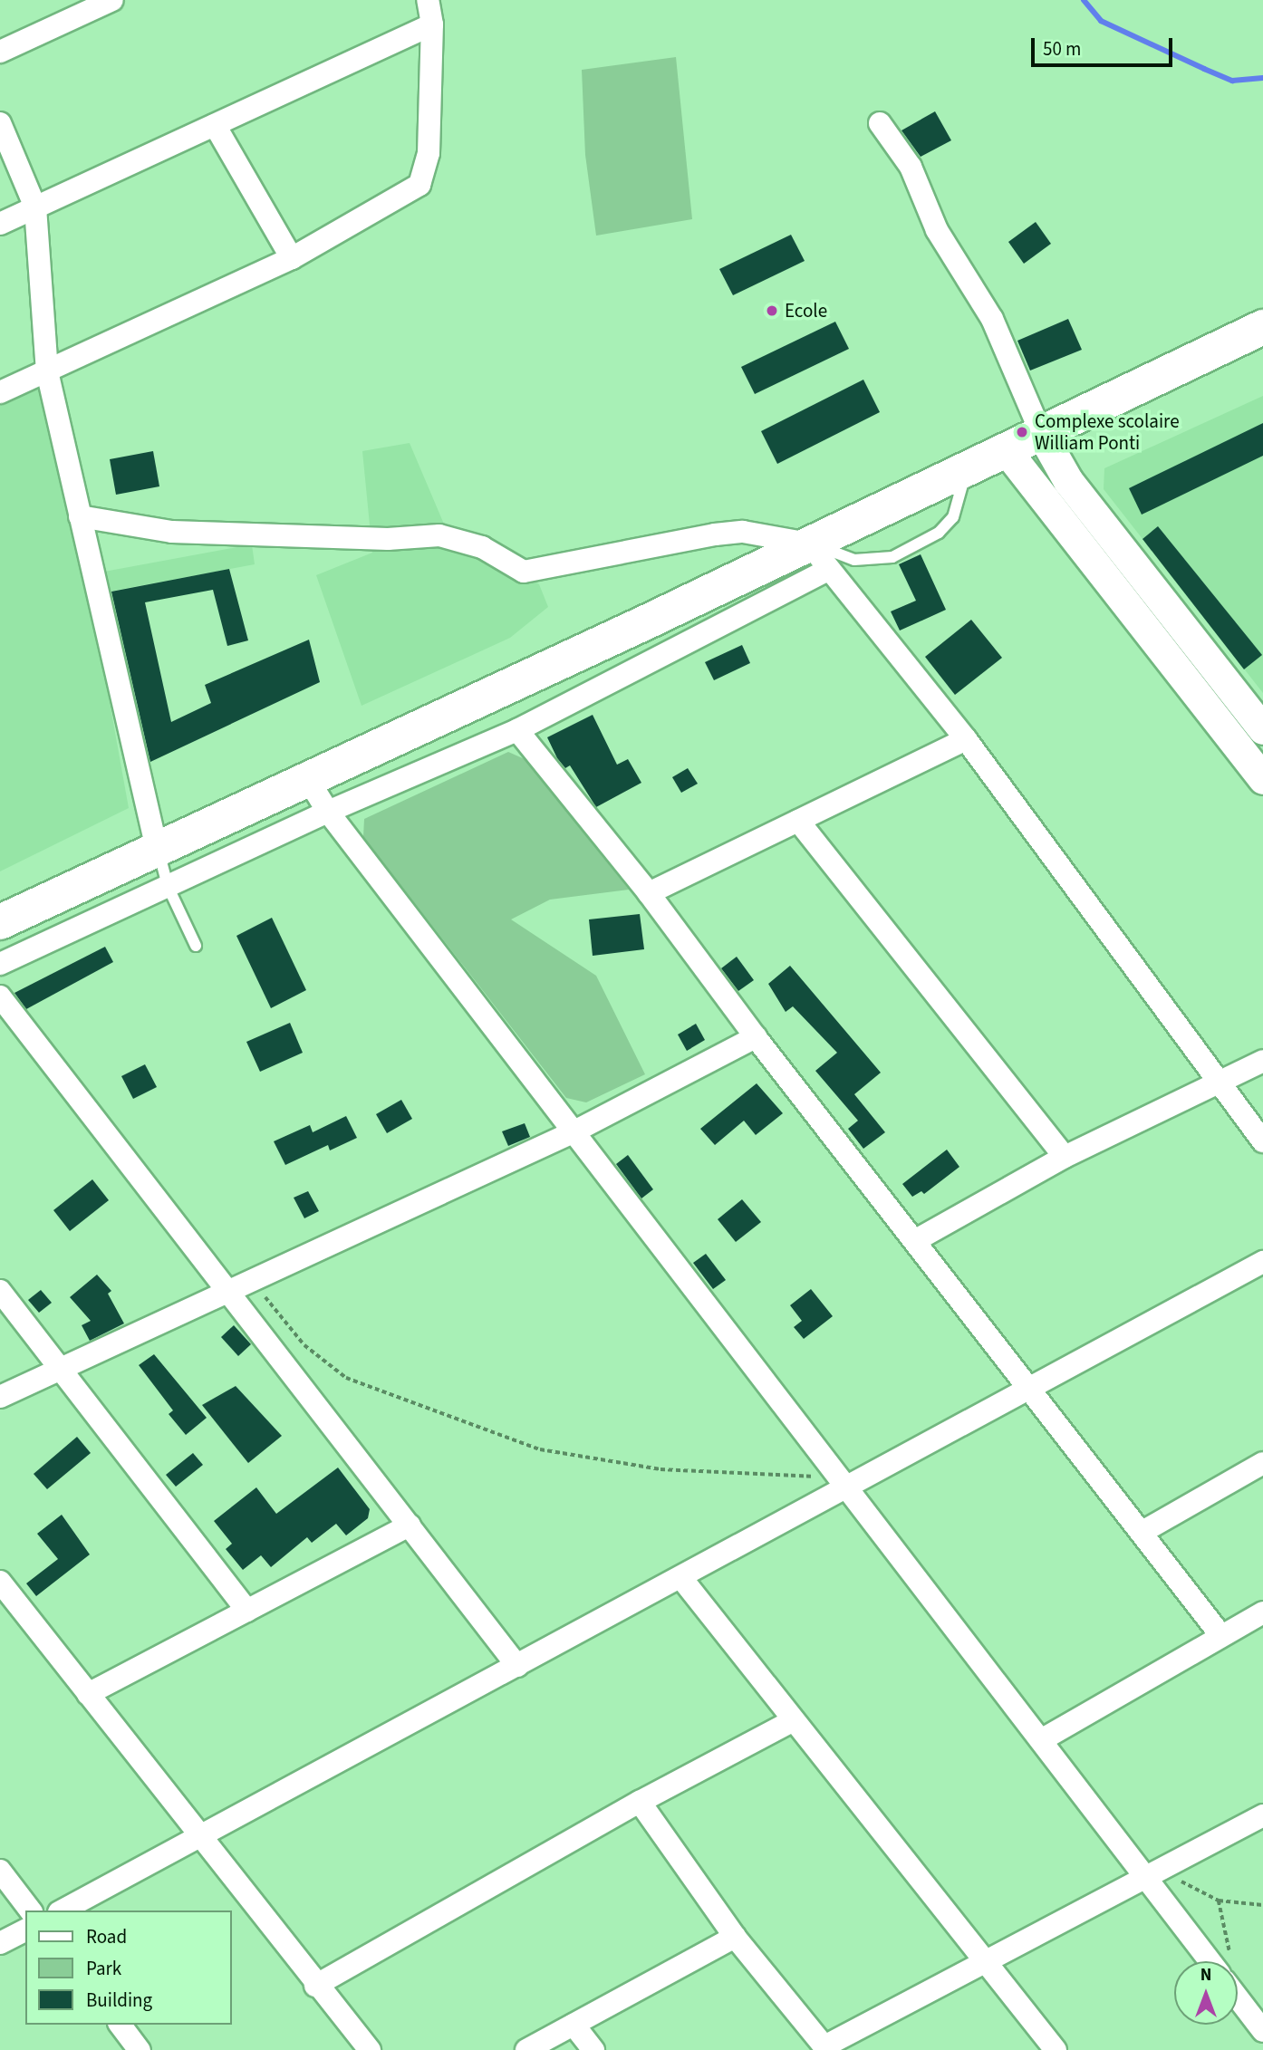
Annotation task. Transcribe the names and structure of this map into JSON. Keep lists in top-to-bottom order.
{
  "places": ["Ecole", "Complexe scolaire William Ponti"],
  "legend": ["Road", "Park", "Building"],
  "scale_bar": "50 m",
  "north": "top"
}
